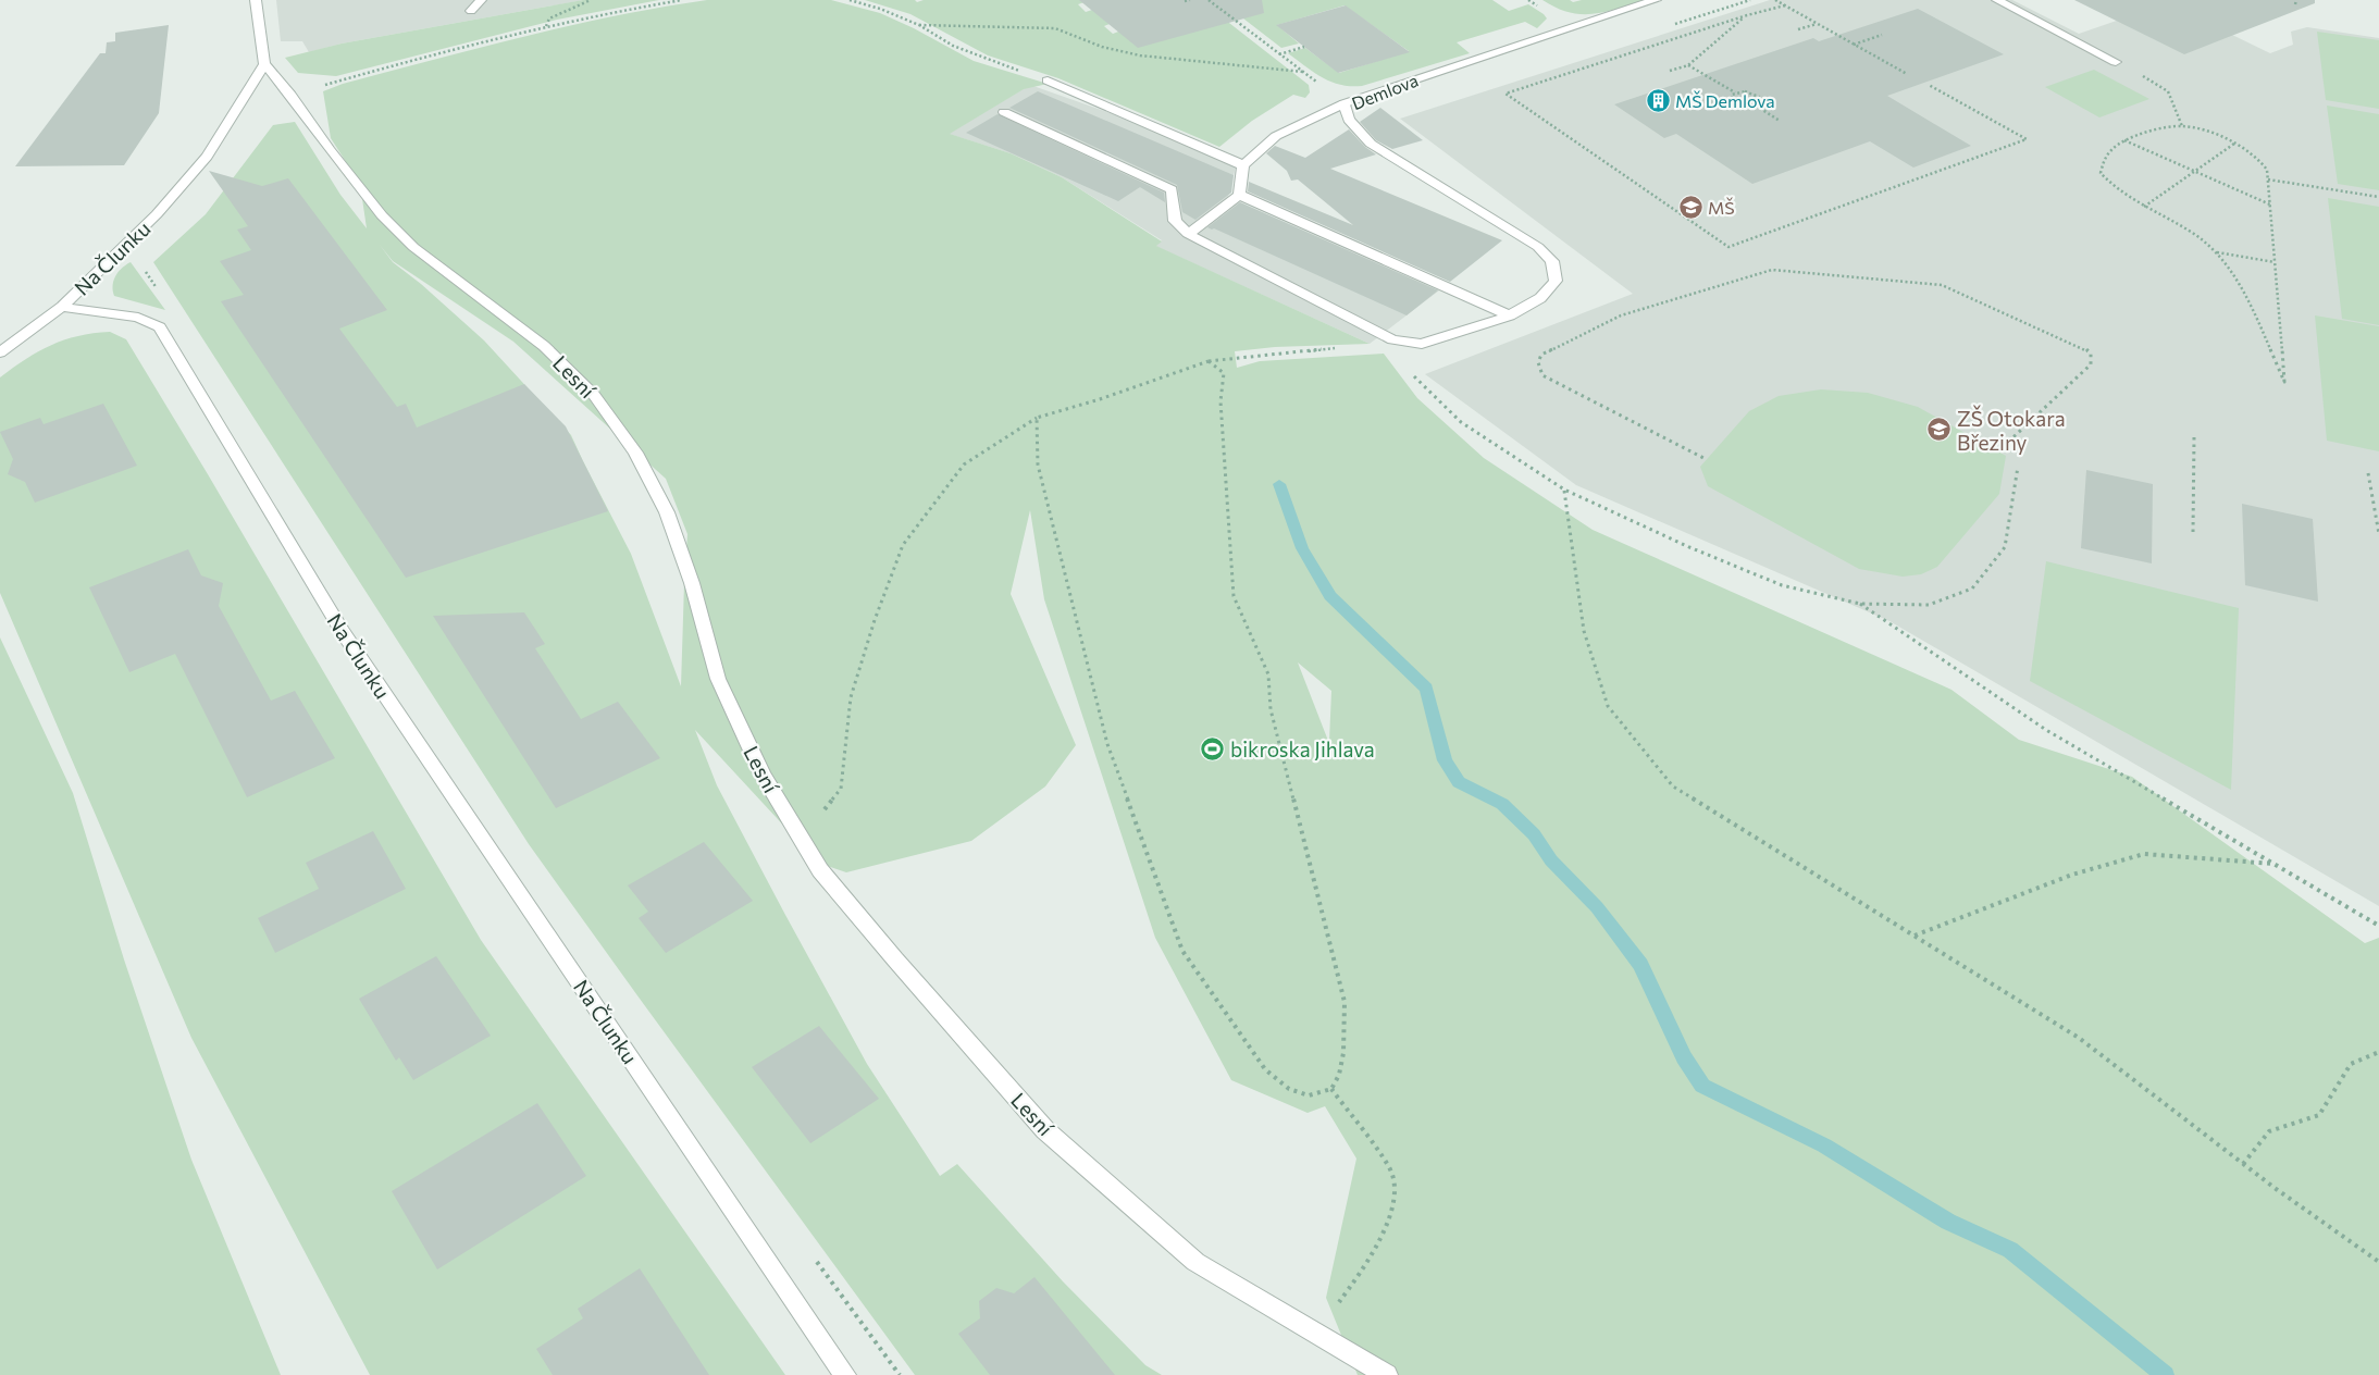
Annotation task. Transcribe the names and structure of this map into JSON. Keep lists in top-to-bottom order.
{
  "streets": {
    "street": ["Demlova", "Na Člunku", "Lesní"]
  },
  "crossings": [
    ["Na Člunku", "Lesní"]
  ],
  "places": {
    "building": ["MŠ Demlova"],
    "school or university": ["MŠ", "ZŠ Otokara Březiny"],
    "sports": ["bikroska Jihlava"]
  }
}
